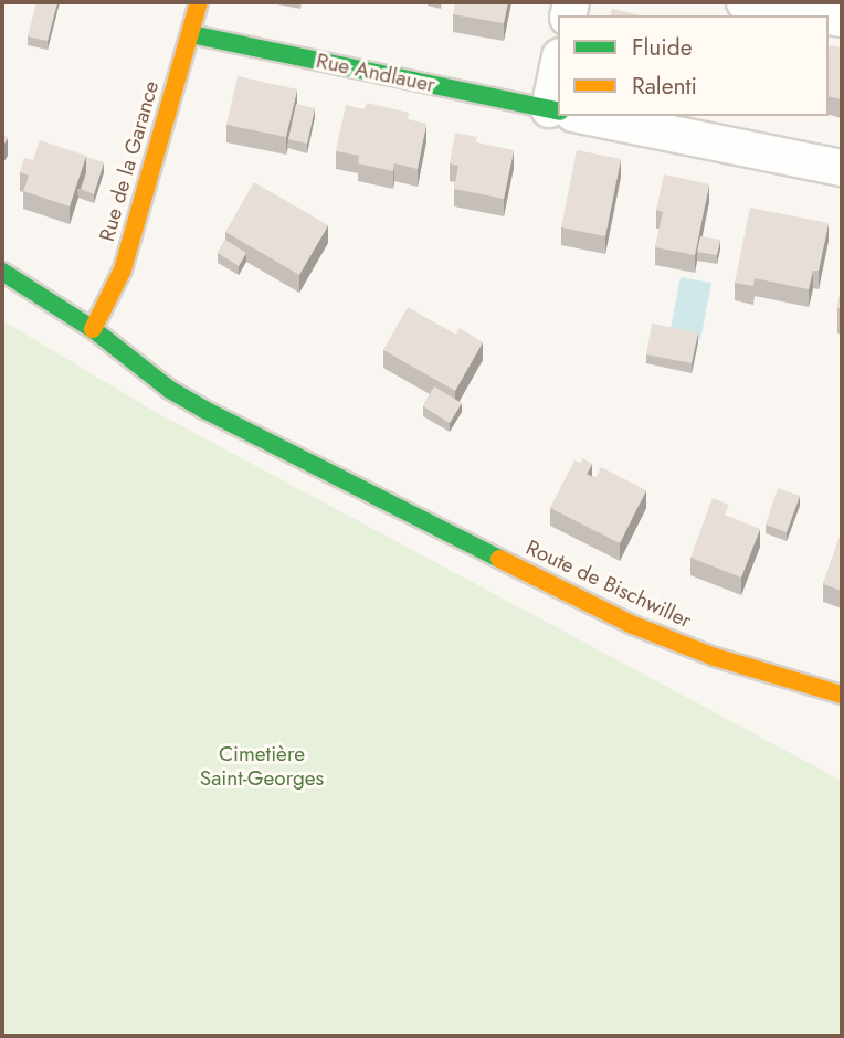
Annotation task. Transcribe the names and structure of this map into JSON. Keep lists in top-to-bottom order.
{
  "streets": {
    "street": ["Rue Andlauer", "Rue de la Garance", "Route de Bischwiller"]
  },
  "crossings": [
    ["Rue Andlauer", "Rue de la Garance"],
    ["Rue de la Garance", "Route de Bischwiller"]
  ],
  "parks": ["Cimetière Saint-Georges"],
  "legend": ["Fluide", "Ralenti"]
}
